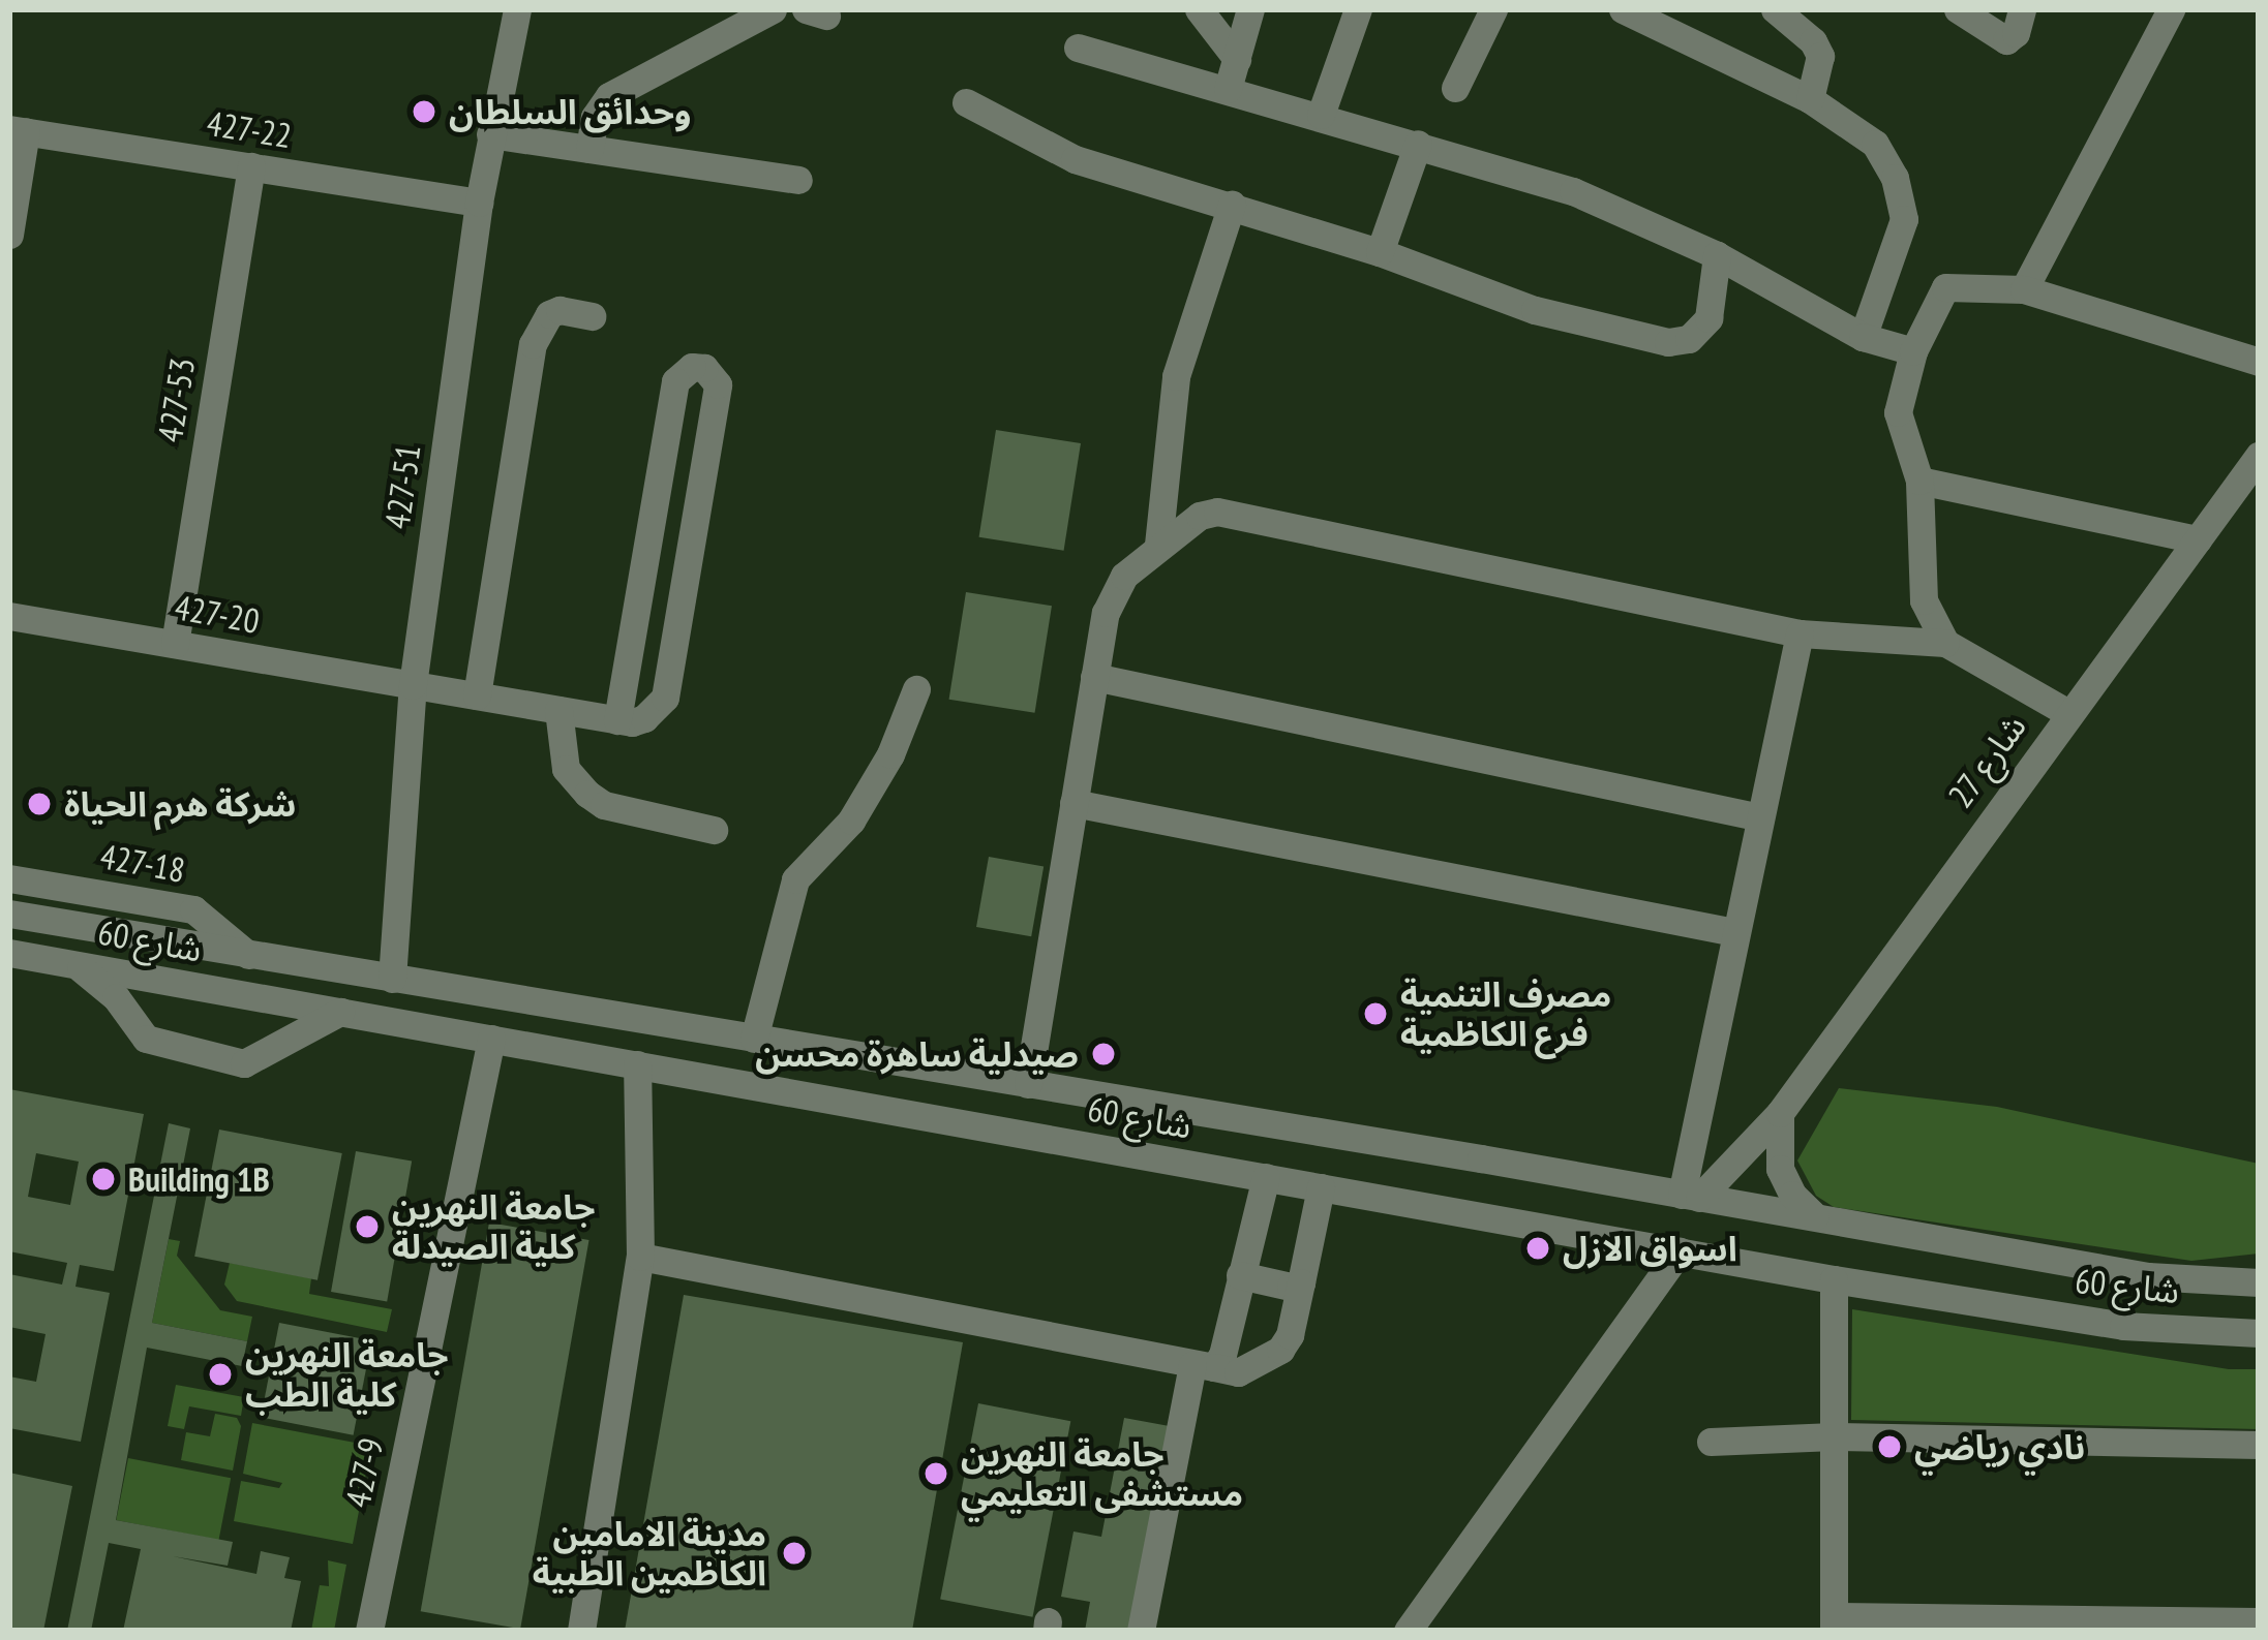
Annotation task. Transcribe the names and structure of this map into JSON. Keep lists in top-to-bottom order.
{
  "streets": {
    "street": [
      "427-22",
      "427-53",
      "427-51",
      "427-20",
      "شارع 27",
      "427-18",
      "شارع 60",
      "427-9"
    ]
  },
  "crossings": [
    ["427-22", "427-53"],
    ["427-22", "427-51"],
    ["427-53", "427-20"],
    ["427-51", "427-20"],
    ["427-51", "شارع 60"],
    ["شارع 27", "شارع 60"],
    ["427-18", "شارع 60"],
    ["شارع 60", "427-9"]
  ],
  "places": [
    "وحدائق السلطان",
    "شركة هرم الحياة",
    "مصرف التنمية فرع الكاظمية",
    "صيدلية ساهرة محسن",
    "Building 1B",
    "جامعة النهرين كلية الصيدلة",
    "اسواق الازل",
    "جامعة النهرين كلية الطب",
    "نادي رياضي",
    "جامعة النهرين مستشفى التعليمي",
    "مدينة الامامين الكاظمين الطبية"
  ]
}
